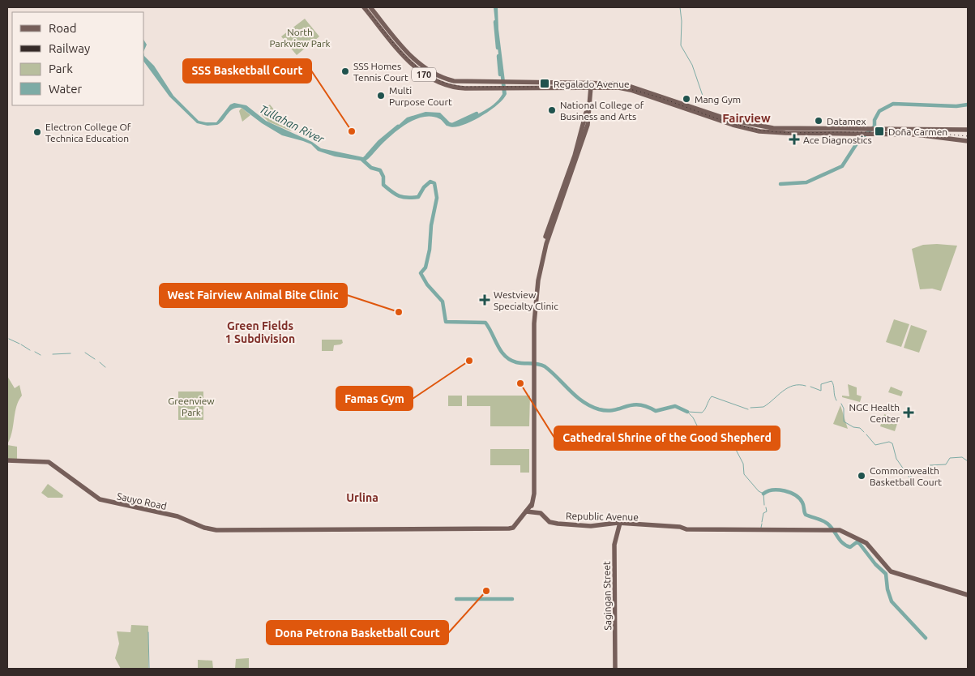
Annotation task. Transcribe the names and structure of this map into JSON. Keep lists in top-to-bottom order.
{
  "streets": {
    "main road": [
      "170",
      "Sauyo Road",
      "Republic Avenue",
      "Sagingan Street"
    ]
  },
  "crossings": [
    ["Sauyo Road", "Republic Avenue"],
    ["Republic Avenue", "Sagingan Street"]
  ],
  "districts": ["Fairview", "Green Fields 1 Subdivision", "Urlina"],
  "water": ["Tullahan River"],
  "parks": ["North Parkview Park", "Greenview Park"],
  "places": {
    "other": [
      "SSS Homes Tennis Court",
      "Multi Purpose Court",
      "Mang Gym",
      "National College of Business and Arts",
      "Datamex",
      "SSS Basketball Court",
      "Electron College Of Technica Education",
      "West Fairview Animal Bite Clinic",
      "Famas Gym",
      "Cathedral Shrine of the Good Shepherd",
      "Commonwealth Basketball Court",
      "Dona Petrona Basketball Court"
    ],
    "transit": ["Regalado Avenue", "Doña Carmen"],
    "health": ["Ace Diagnostics", "Westview Specialty Clinic", "NGC Health Center"]
  },
  "legend": [
    "Road",
    "Railway",
    "Park",
    "Water"
  ]
}
